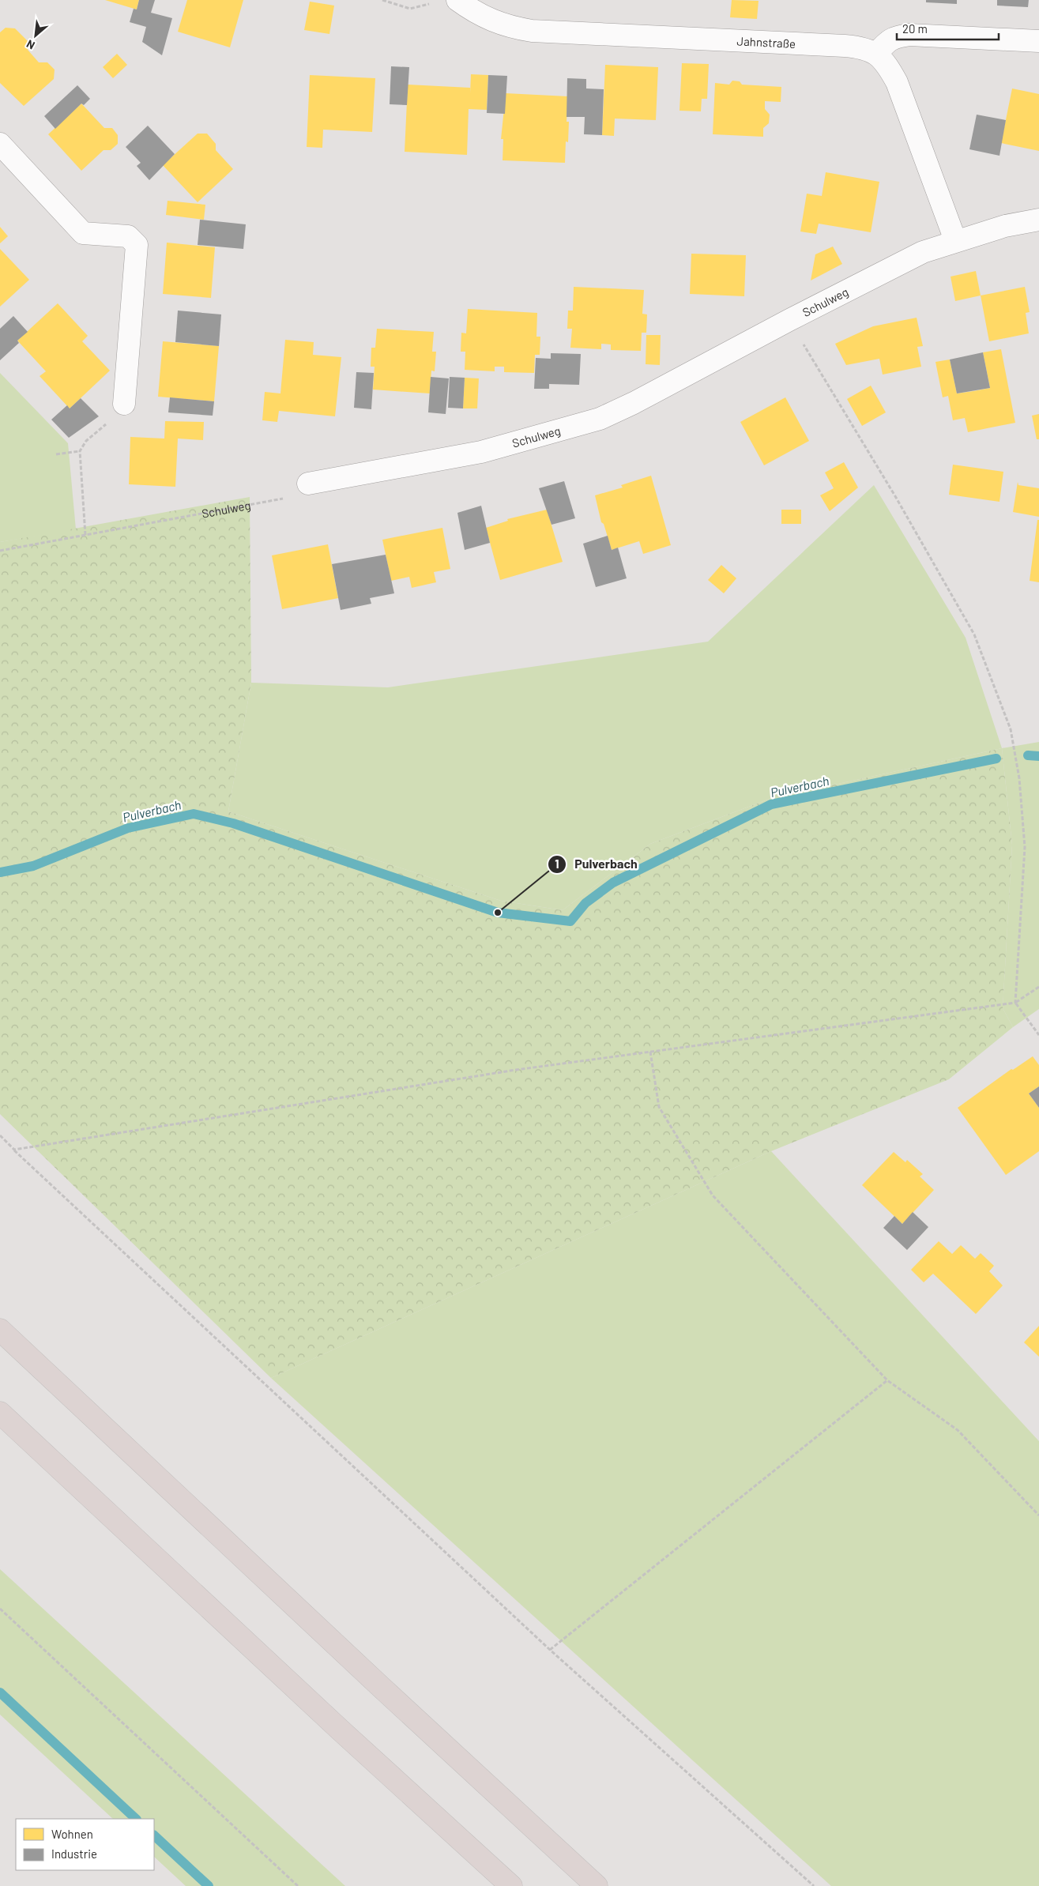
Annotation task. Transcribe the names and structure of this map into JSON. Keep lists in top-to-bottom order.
{
  "streets": {
    "street": ["Jahnstraße", "Schulweg"]
  },
  "water": ["Pulverbach"],
  "places": ["Pulverbach"],
  "legend": ["Wohnen", "Industrie"],
  "scale_bar": "20 m",
  "north": "bottom left"
}
